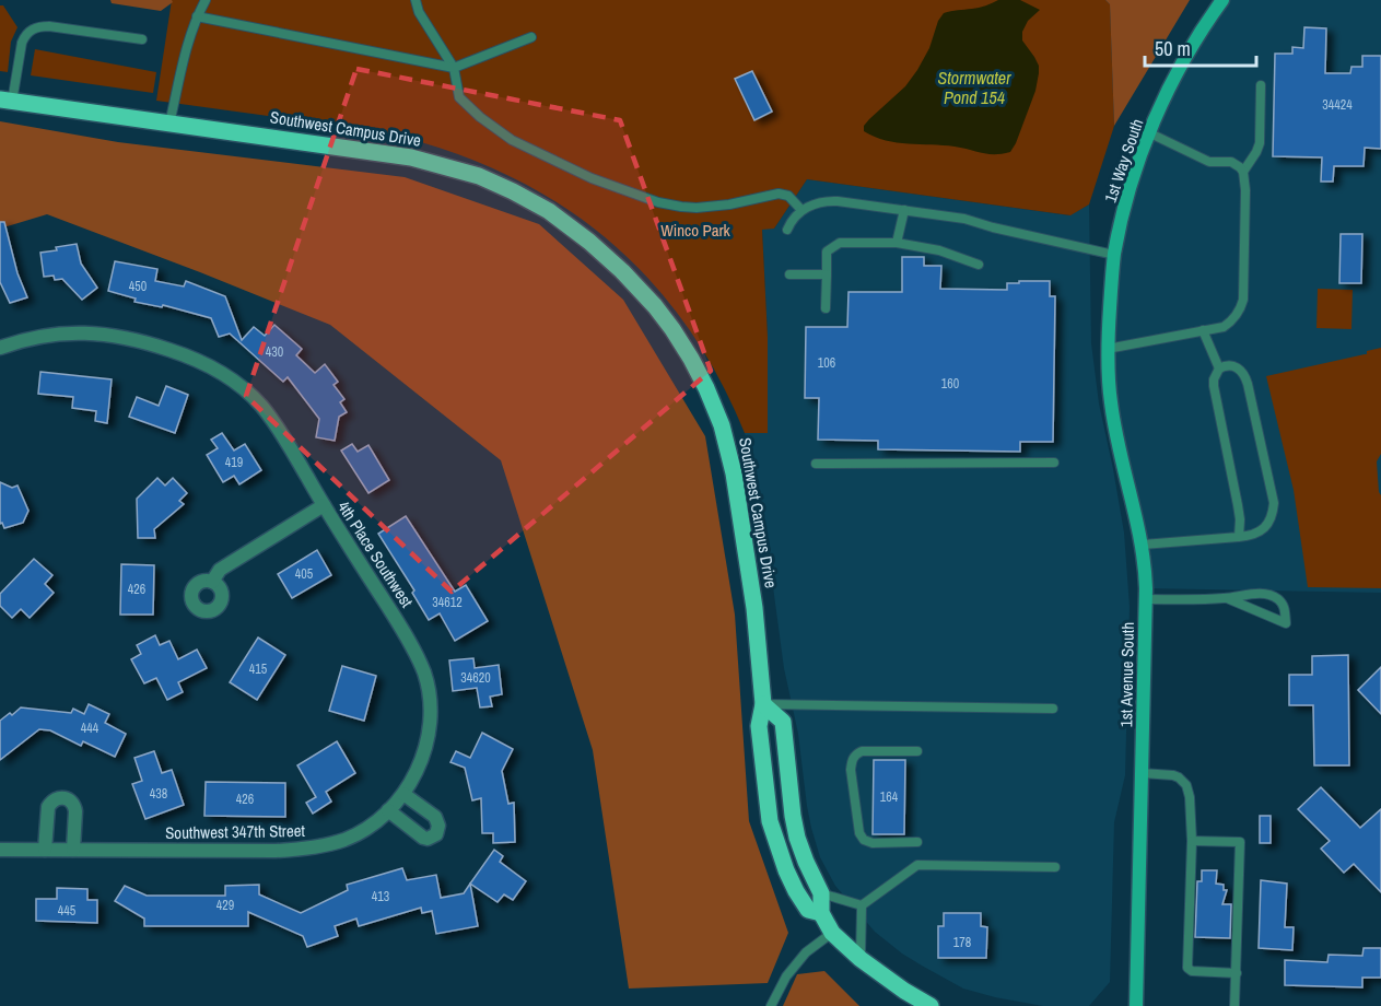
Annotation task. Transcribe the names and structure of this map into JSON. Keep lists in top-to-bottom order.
{
  "streets": {
    "main road": ["Southwest Campus Drive", "1st Way South", "1st Avenue South"],
    "street": ["4th Place Southwest", "Southwest 347th Street"]
  },
  "crossings": [
    ["1st Way South", "1st Avenue South"],
    ["4th Place Southwest", "Southwest 347th Street"]
  ],
  "water": ["Stormwater Pond 154"],
  "parks": ["Winco Park"],
  "house_numbers": [
    "34424",
    "450",
    "430",
    "106",
    "160",
    "419",
    "405",
    "426",
    "34612",
    "415",
    "34620",
    "444",
    "438",
    "164",
    "426",
    "413",
    "429",
    "445",
    "178"
  ],
  "scale_bar": "50 m"
}
